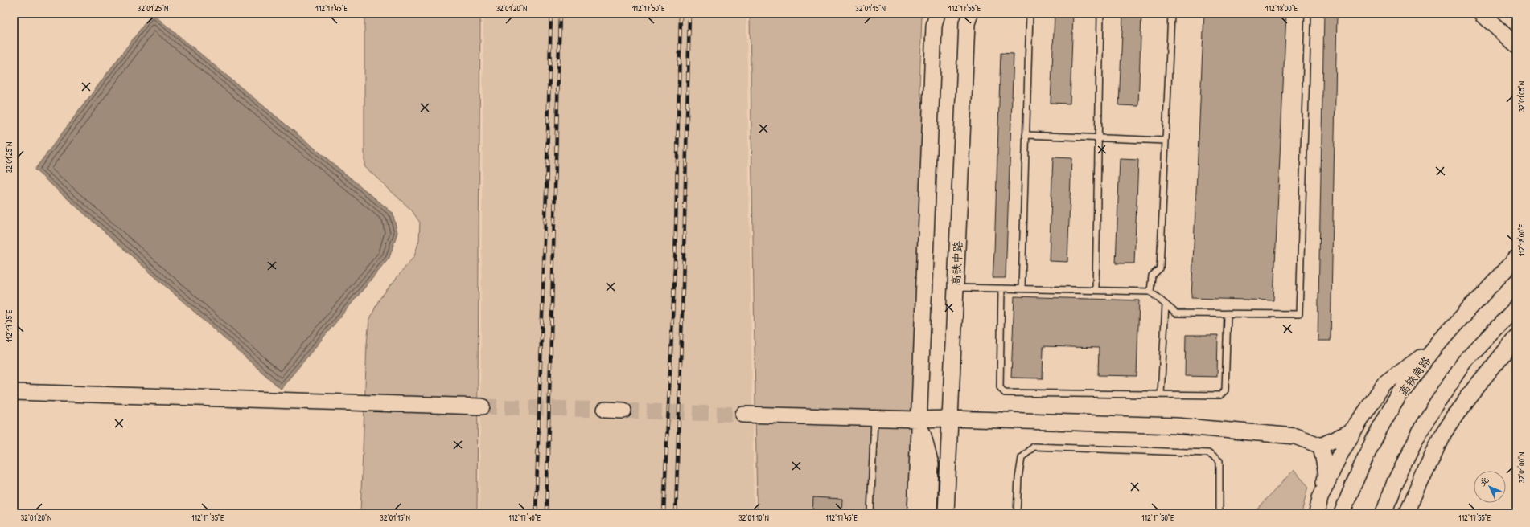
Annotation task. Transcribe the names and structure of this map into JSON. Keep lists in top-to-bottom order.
{
  "streets": {
    "street": ["高铁中路", "高铁南路"]
  },
  "north": "top left",
  "coordinates": [
    "32°01'25\"N",
    "112°17'45\"E",
    "32°01'20\"N",
    "112°17'50\"E",
    "32°01'15\"N",
    "112°17'55\"E",
    "112°18'00\"E",
    "32°01'05\"N",
    "112°17'35\"E",
    "32°01'00\"N",
    "112°17'40\"E",
    "32°01'10\"N"
  ]
}
